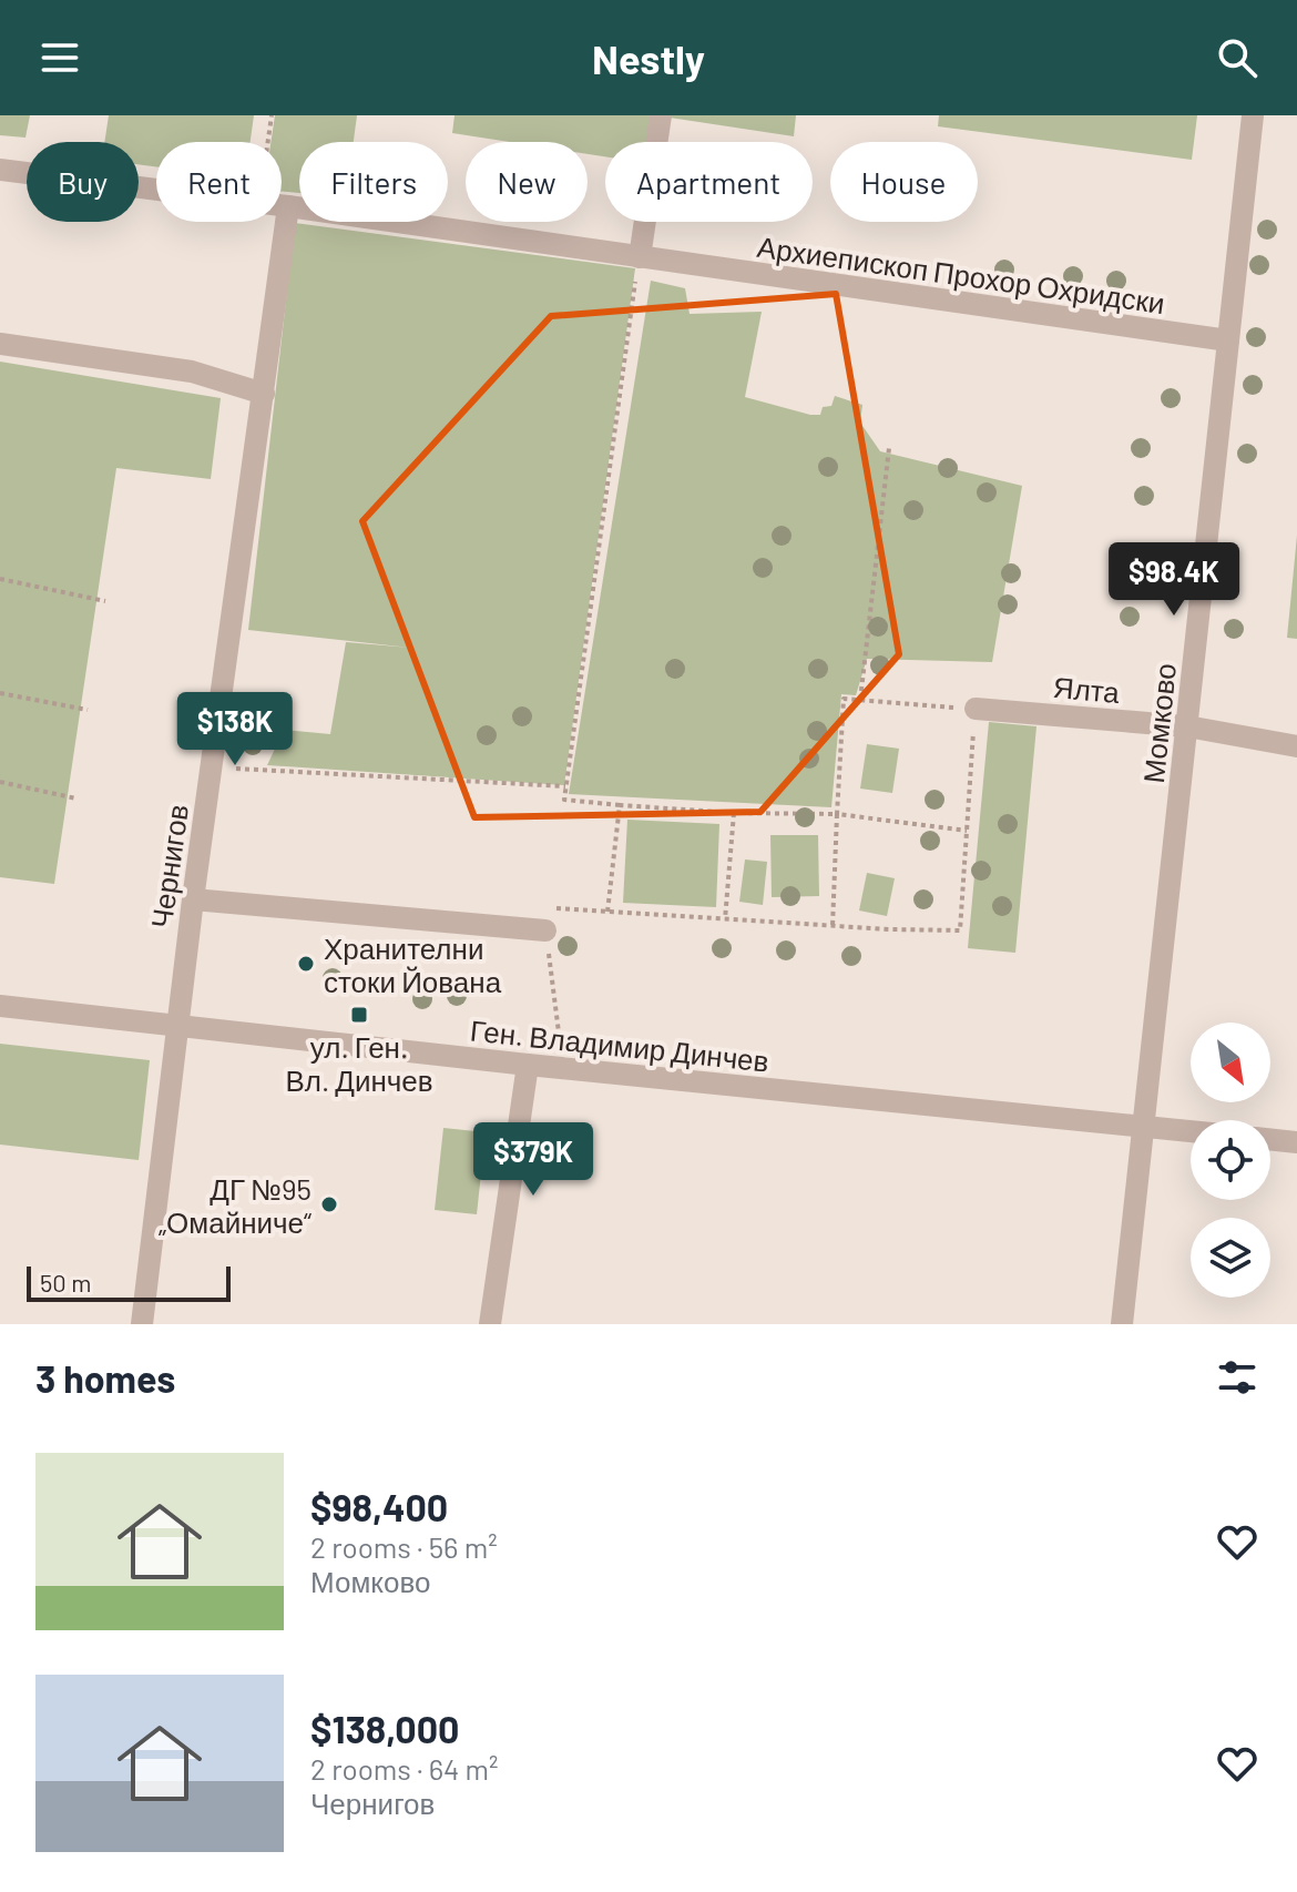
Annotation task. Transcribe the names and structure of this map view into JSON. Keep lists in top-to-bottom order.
{
  "streets": {
    "street": [
      "Архиепископ Прохор Охридски",
      "Ялта",
      "Момково",
      "Чернигов",
      "Ген. Владимир Динчев"
    ]
  },
  "crossings": [
    ["Архиепископ Прохор Охридски", "Момково"],
    ["Архиепископ Прохор Охридски", "Чернигов"],
    ["Ялта", "Момково"],
    ["Момково", "Ген. Владимир Динчев"],
    ["Чернигов", "Ген. Владимир Динчев"]
  ],
  "places": {
    "other": ["Хранителни стоки Йована", "ДГ №95 „Омайниче“"],
    "transit": ["ул. Ген. Вл. Динчев"]
  },
  "scale_bar": "50 m",
  "north": "bottom right",
  "page": {
    "header": "Nestly",
    "chip": [
      "Buy",
      "Rent",
      "Filters",
      "New",
      "Apartment",
      "House"
    ],
    "price": ["$98.4K", "$138K", "$379K"],
    "scale": "50 m",
    "heading": "3 homes",
    "list": [
      {
        "name": "$98,400",
        "note": "2 rooms · 56 m² · Момково"
      },
      {
        "name": "$138,000",
        "note": "2 rooms · 64 m² · Чернигов"
      }
    ]
  }
}
